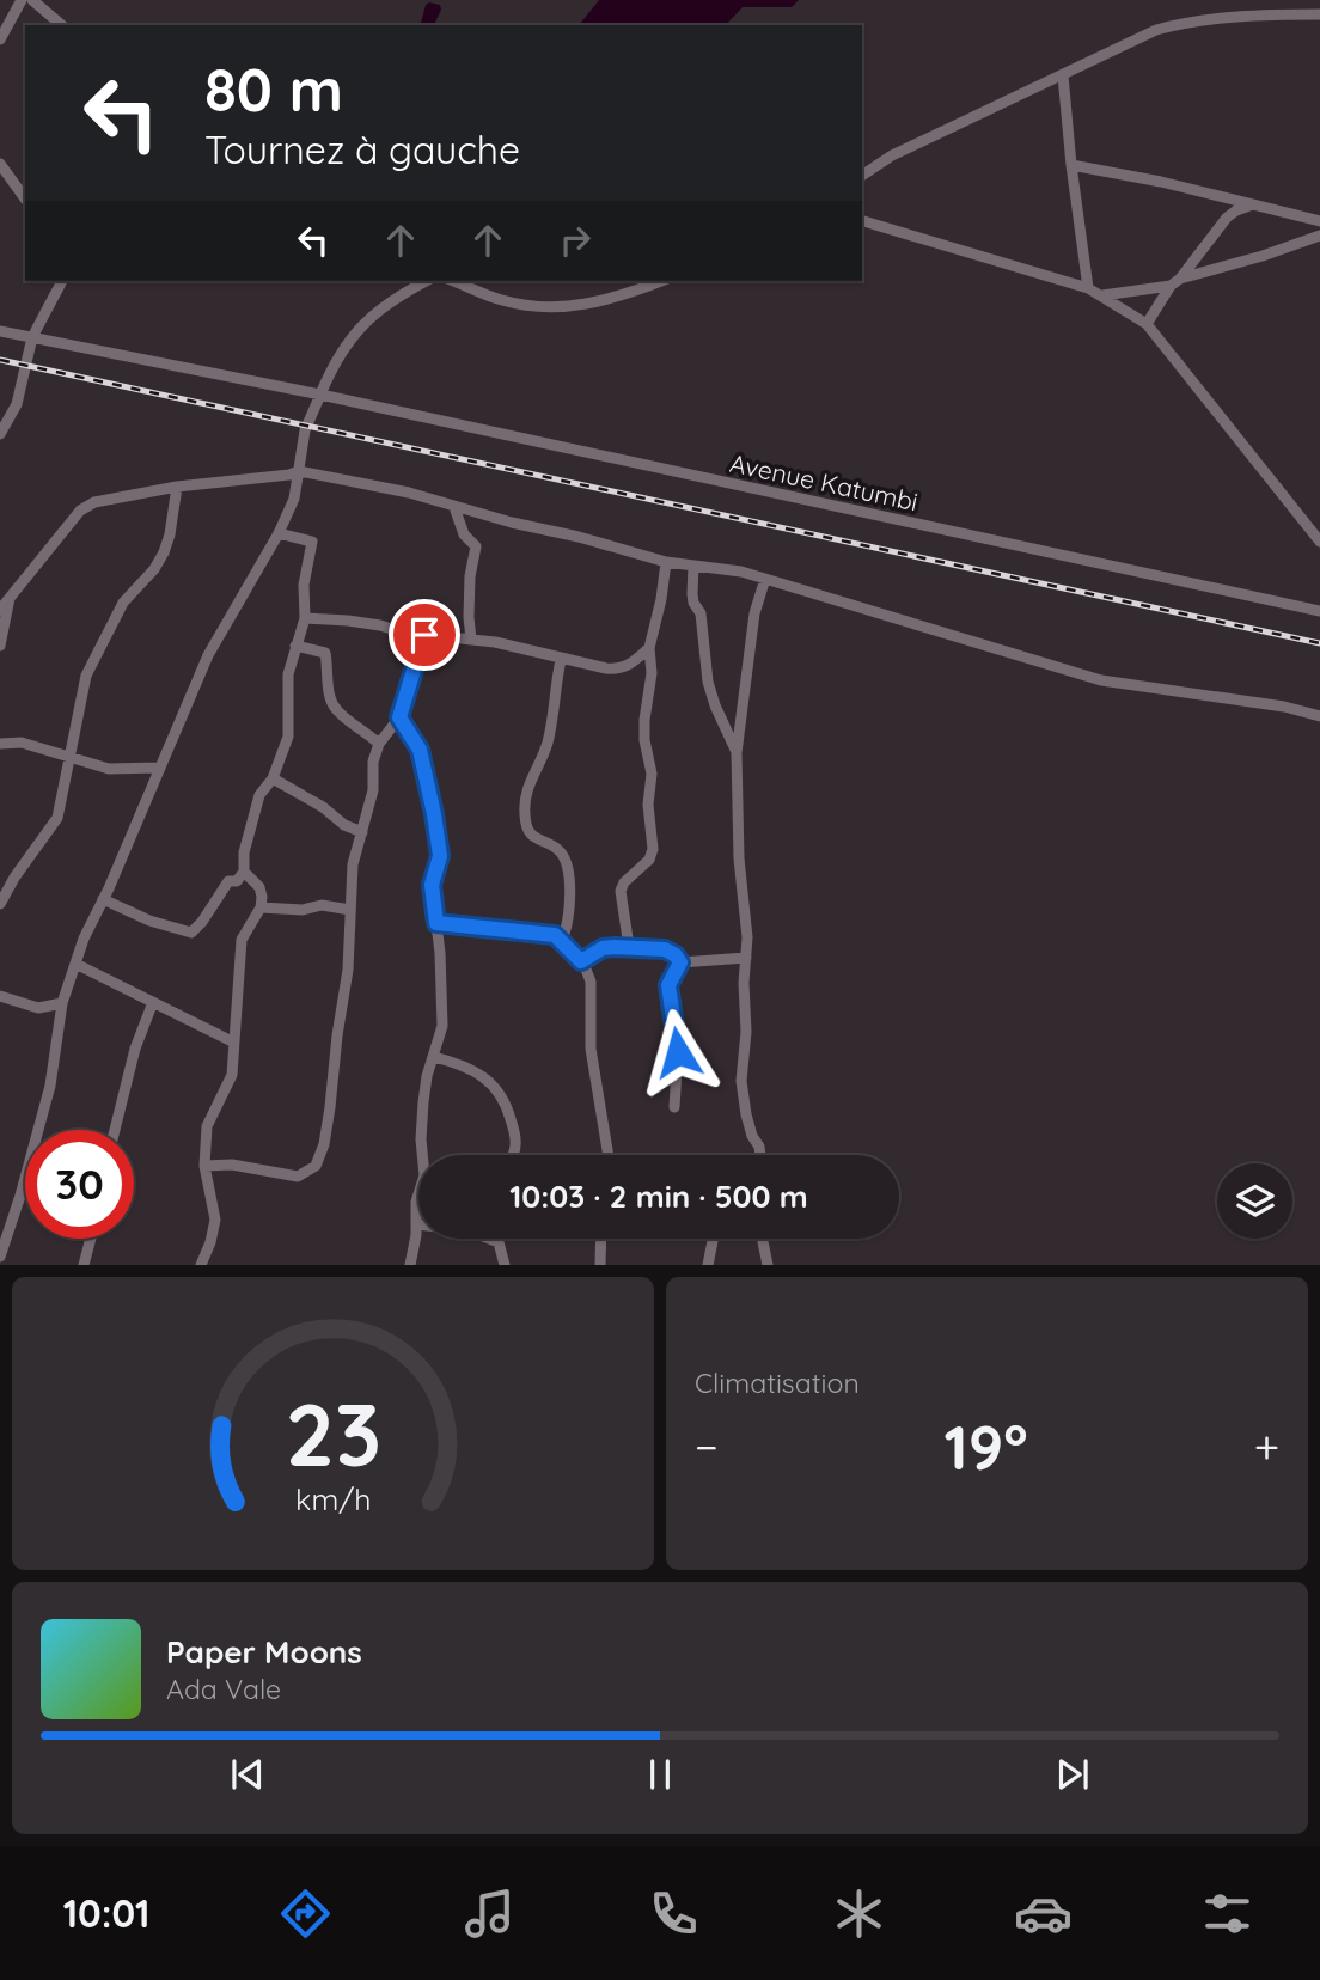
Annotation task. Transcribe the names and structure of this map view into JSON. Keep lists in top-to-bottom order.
{
  "streets": {
    "street": ["Avenue Katumbi"]
  },
  "page": {
    "turn": ["80 m", "Tournez à gauche"],
    "limit": "30",
    "trip": "10:03 · 2 min · 500 m",
    "tile": "Climatisation",
    "heat": ["−", "19°", "+"],
    "song": ["Paper Moons", "Ada Vale"],
    "tabs": "10:01",
    "gauge": ["23", "km/h"]
  }
}
